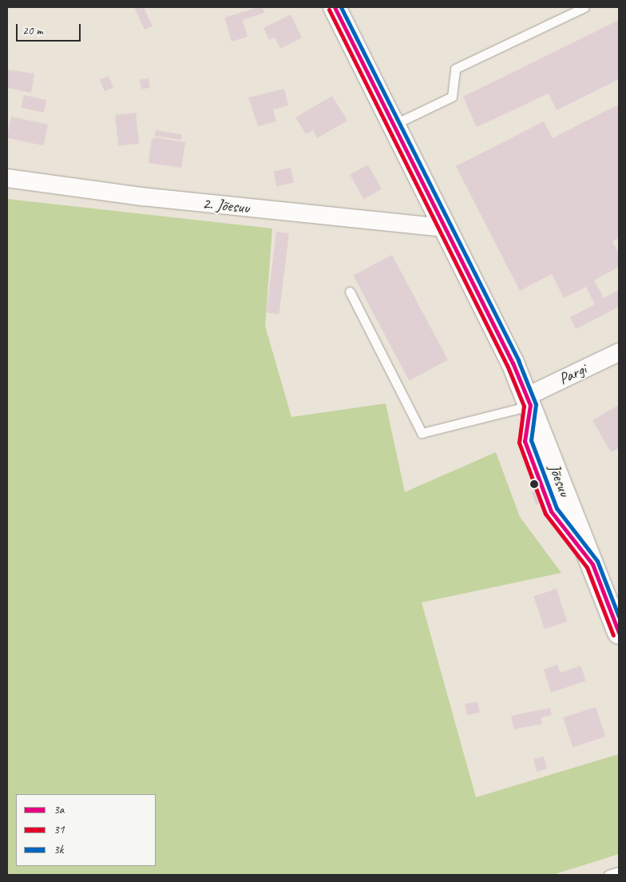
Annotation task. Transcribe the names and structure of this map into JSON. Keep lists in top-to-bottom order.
{
  "streets": {
    "street": ["2. Jõesuu", "Pargi", "Jõesuu"]
  },
  "crossings": [
    ["2. Jõesuu", "Jõesuu"],
    ["Pargi", "Jõesuu"]
  ],
  "lines": ["transit line 3a", "transit line 3k", "transit line 31"],
  "legend": ["3a", "31", "3k"],
  "scale_bar": "20 m"
}
